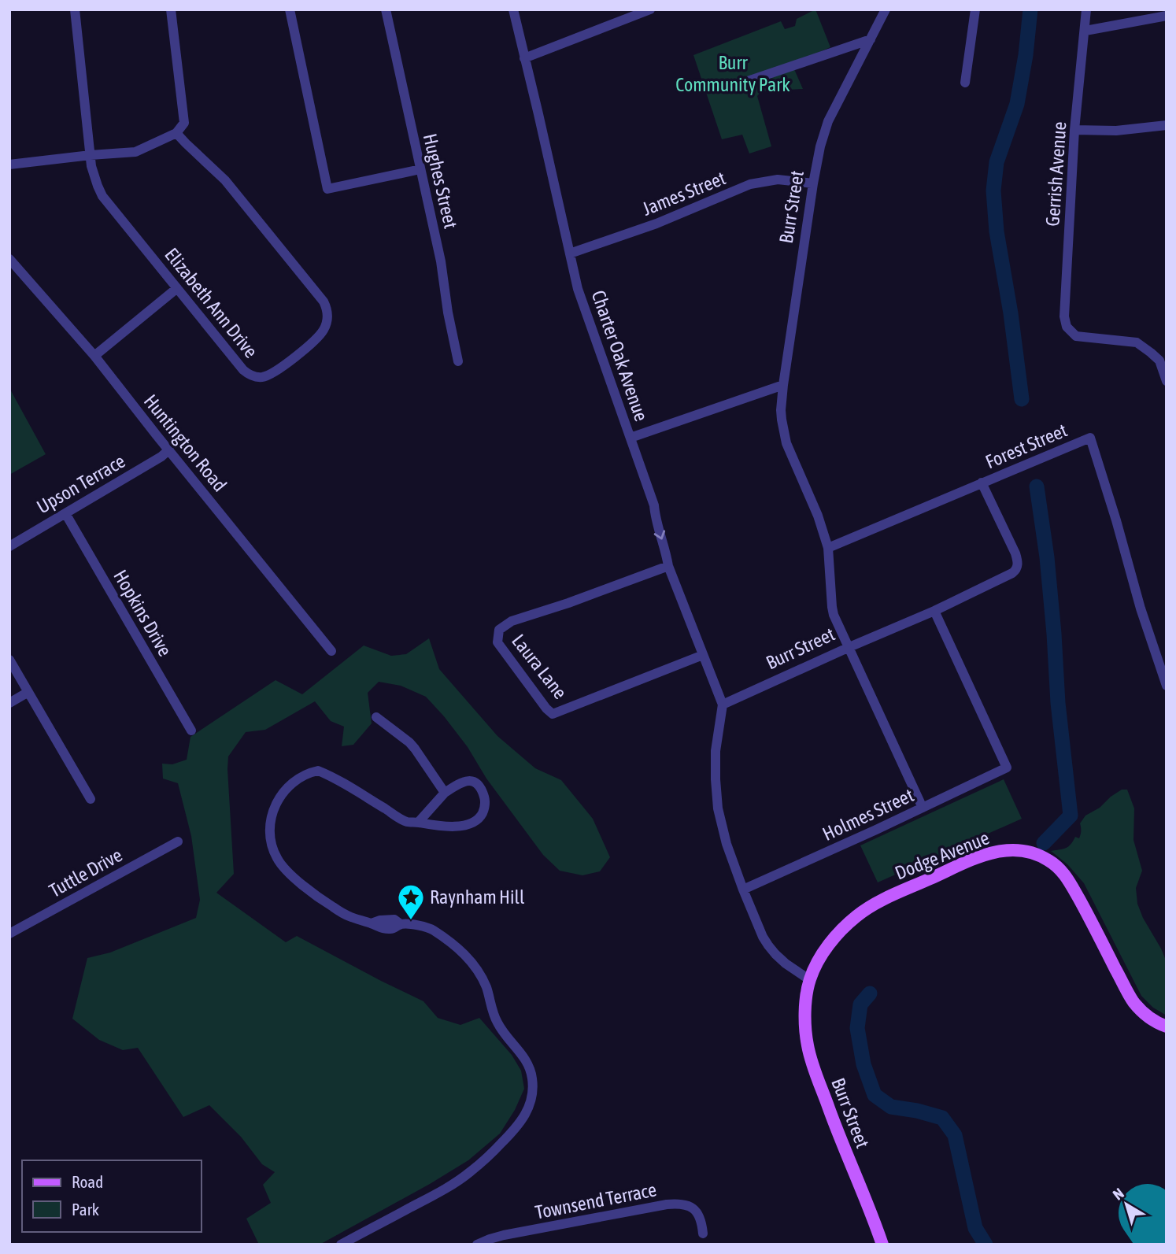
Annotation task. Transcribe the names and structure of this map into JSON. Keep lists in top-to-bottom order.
{
  "streets": {
    "main road": ["Burr Street", "Dodge Avenue"],
    "street": [
      "Gerrish Avenue",
      "Hughes Street",
      "James Street",
      "Elizabeth Ann Drive",
      "Charter Oak Avenue",
      "Huntington Road",
      "Forest Street",
      "Upson Terrace",
      "Hopkins Drive",
      "Laura Lane",
      "Holmes Street",
      "Tuttle Drive",
      "Townsend Terrace"
    ]
  },
  "crossings": [
    ["James Street", "Burr Street"],
    ["James Street", "Charter Oak Avenue"],
    ["Burr Street", "Charter Oak Avenue"],
    ["Burr Street", "Forest Street"],
    ["Burr Street", "Dodge Avenue"],
    ["Charter Oak Avenue", "Laura Lane"],
    ["Huntington Road", "Upson Terrace"],
    ["Upson Terrace", "Hopkins Drive"]
  ],
  "parks": ["Burr Community Park"],
  "places": {
    "place": ["Raynham Hill"]
  },
  "legend": ["Road", "Park"],
  "north": "top left"
}
